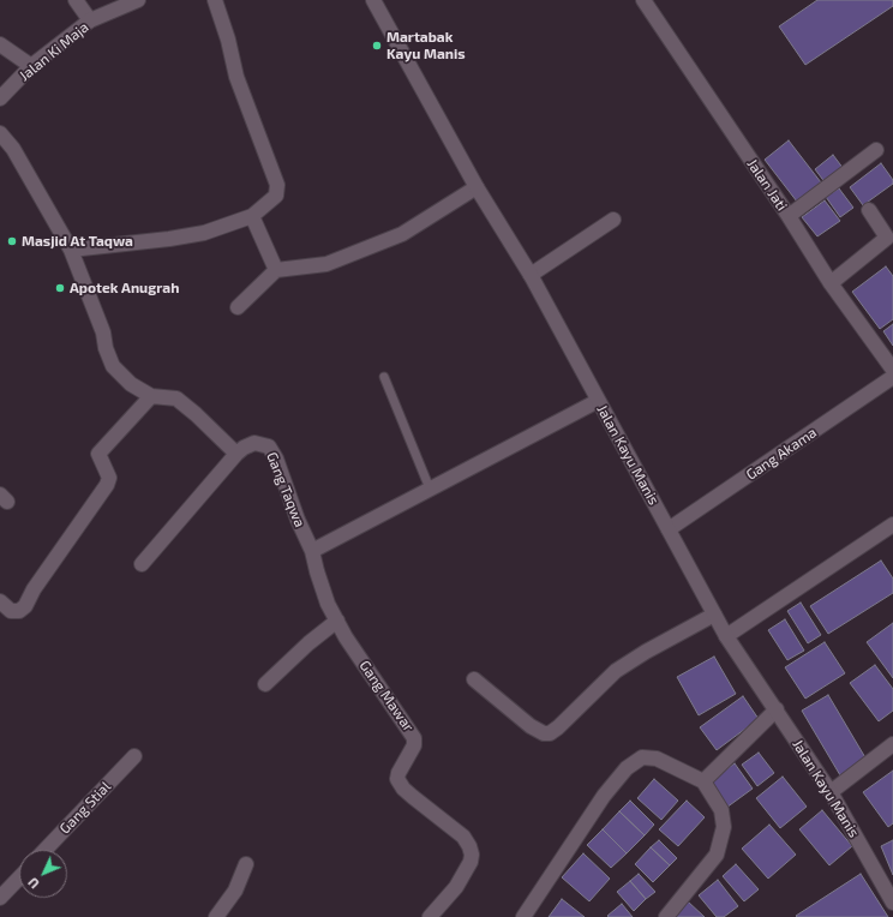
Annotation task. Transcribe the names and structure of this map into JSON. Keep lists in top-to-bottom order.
{
  "streets": {
    "street": [
      "Jalan Ki Maja",
      "Jalan Jati",
      "Gang Akama",
      "Jalan Kayu Manis",
      "Gang Taqwa",
      "Gang Mawar",
      "Gang Stial"
    ]
  },
  "crossings": [
    ["Gang Akama", "Jalan Kayu Manis"],
    ["Gang Taqwa", "Gang Mawar"]
  ],
  "places": ["Martabak Kayu Manis", "Masjid At Taqwa", "Apotek Anugrah"],
  "north": "bottom left"
}
